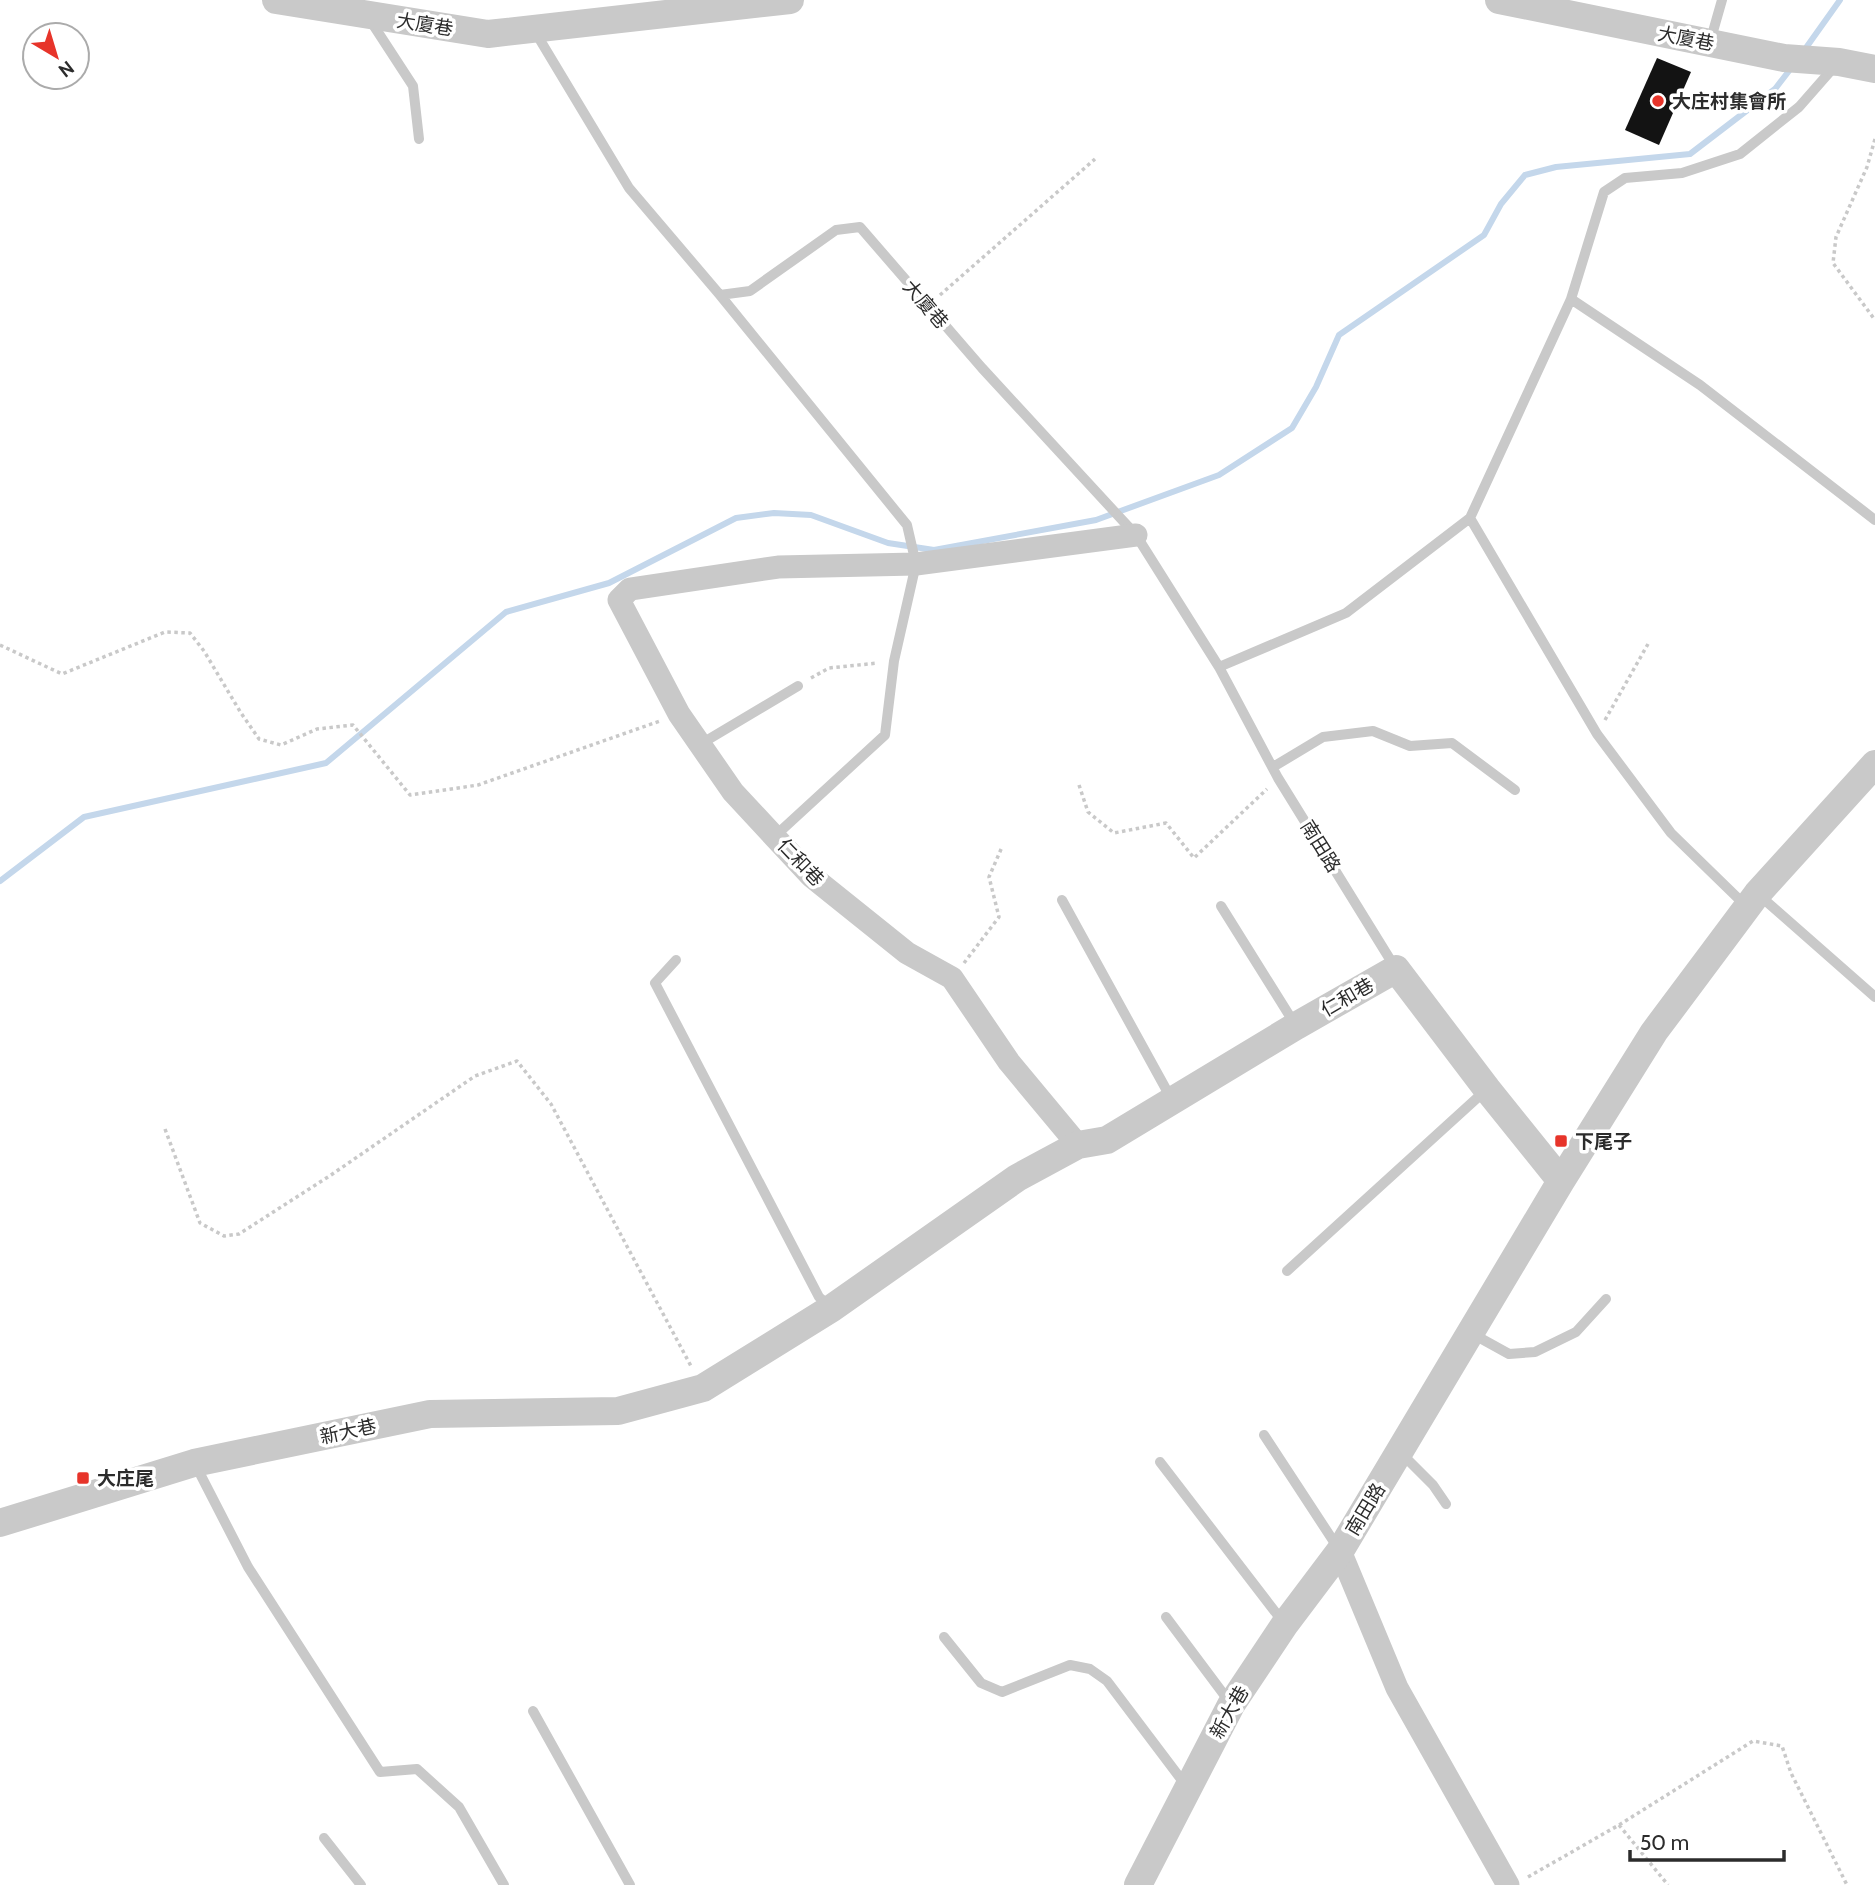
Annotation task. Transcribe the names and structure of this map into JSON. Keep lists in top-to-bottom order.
{
  "streets": {
    "street": [
      "大廈巷",
      "南田路",
      "仁和巷",
      "新大巷"
    ]
  },
  "crossings": [
    ["大廈巷", "南田路"],
    ["大廈巷", "仁和巷"],
    ["南田路", "仁和巷"],
    ["南田路", "新大巷"],
    ["仁和巷", "新大巷"]
  ],
  "places": {
    "other": ["大庄村集會所"],
    "transit": ["下尾子", "大庄尾"]
  },
  "scale_bar": "50 m",
  "north": "bottom right"
}
